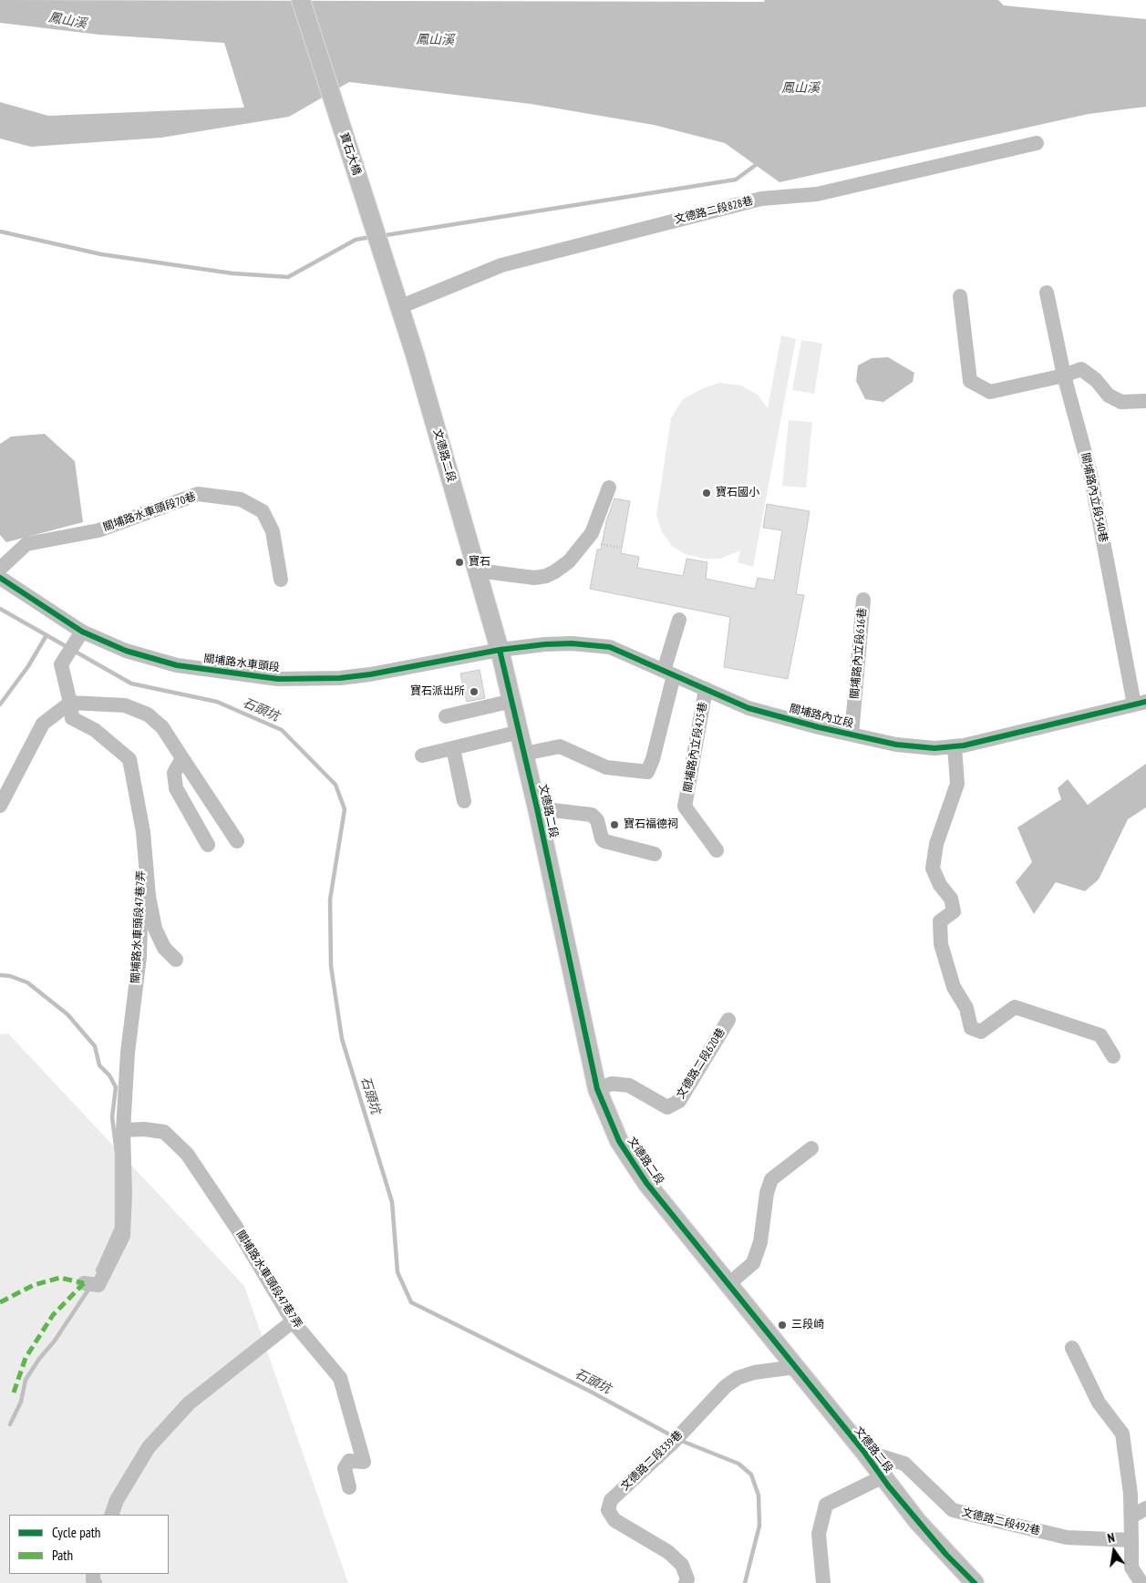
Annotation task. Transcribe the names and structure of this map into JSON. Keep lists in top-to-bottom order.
{
  "streets": {
    "main road": ["寶石大橋", "文德路二段"],
    "street": [
      "文德路二段828巷",
      "關埔路內立段540巷",
      "關埔路水車頭段70巷",
      "關埔路內立段616巷",
      "關埔路水車頭段",
      "關埔路內立段",
      "關埔路內立段425巷",
      "關埔路水車頭段47巷7弄",
      "文德路二段620巷",
      "文德路二段339巷",
      "文德路二段492巷"
    ]
  },
  "crossings": [
    ["寶石大橋", "文德路二段828巷"],
    ["寶石大橋", "文德路二段"],
    ["文德路二段828巷", "文德路二段"],
    ["文德路二段", "關埔路水車頭段"],
    ["文德路二段", "關埔路內立段"],
    ["文德路二段", "文德路二段620巷"],
    ["文德路二段", "文德路二段339巷"],
    ["文德路二段", "文德路二段492巷"],
    ["關埔路內立段540巷", "關埔路內立段"],
    ["關埔路內立段616巷", "關埔路內立段"],
    ["關埔路水車頭段", "關埔路內立段"],
    ["關埔路內立段", "關埔路內立段425巷"]
  ],
  "water": ["鳳山溪", "石頭坑"],
  "places": [
    "寶石國小",
    "寶石",
    "寶石派出所",
    "寶石福德祠",
    "三段崎"
  ],
  "legend": ["Cycle path", "Path"],
  "north": "top"
}
